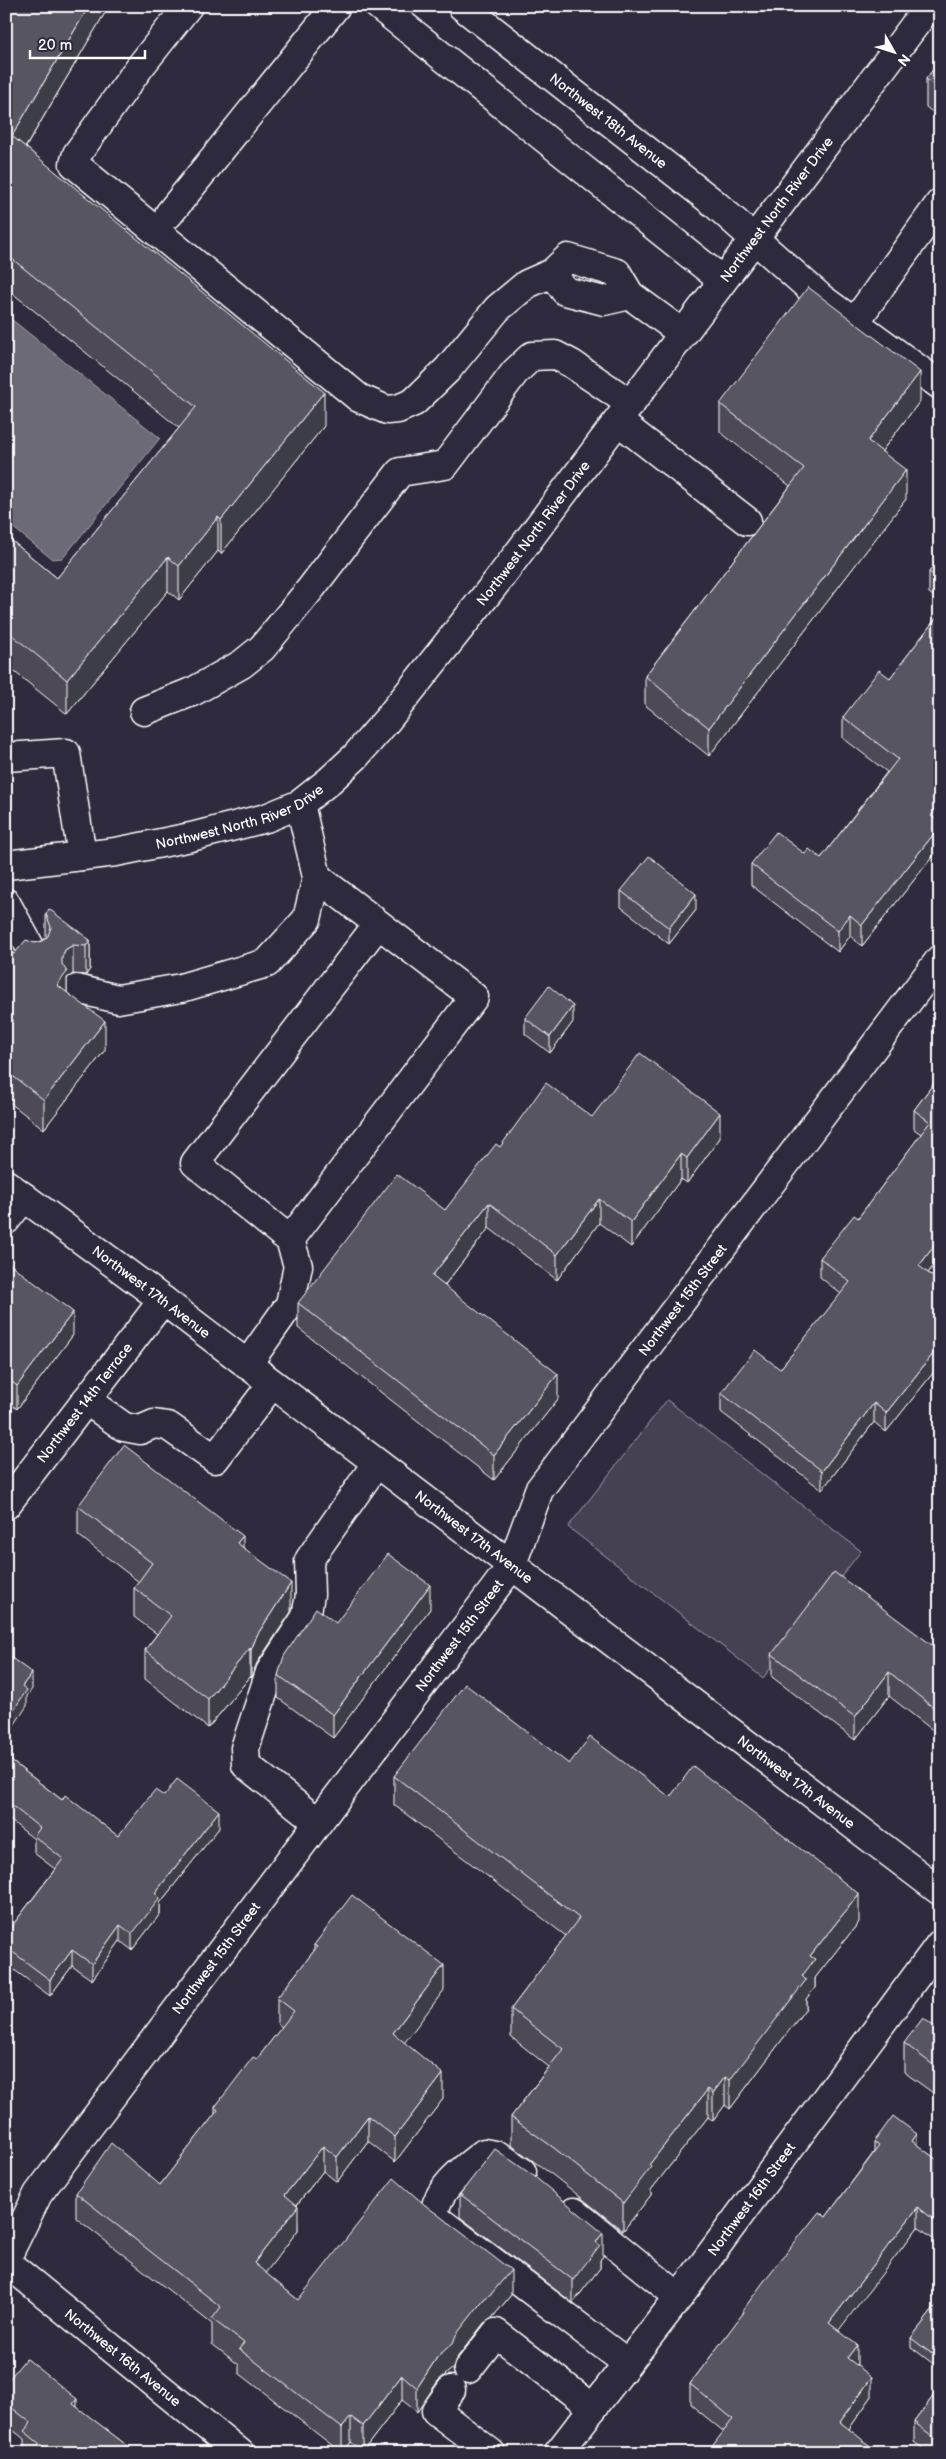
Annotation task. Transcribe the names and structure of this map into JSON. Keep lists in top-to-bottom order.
{
  "streets": {
    "street": [
      "Northwest 18th Avenue",
      "Northwest North River Drive",
      "Northwest 17th Avenue",
      "Northwest 15th Street",
      "Northwest 14th Terrace",
      "Northwest 16th Street",
      "Northwest 16th Avenue"
    ]
  },
  "crossings": [
    ["Northwest 18th Avenue", "Northwest North River Drive"],
    ["Northwest 17th Avenue", "Northwest 15th Street"],
    ["Northwest 17th Avenue", "Northwest 14th Terrace"],
    ["Northwest 15th Street", "Northwest 16th Avenue"]
  ],
  "scale_bar": "20 m",
  "north": "bottom right"
}
